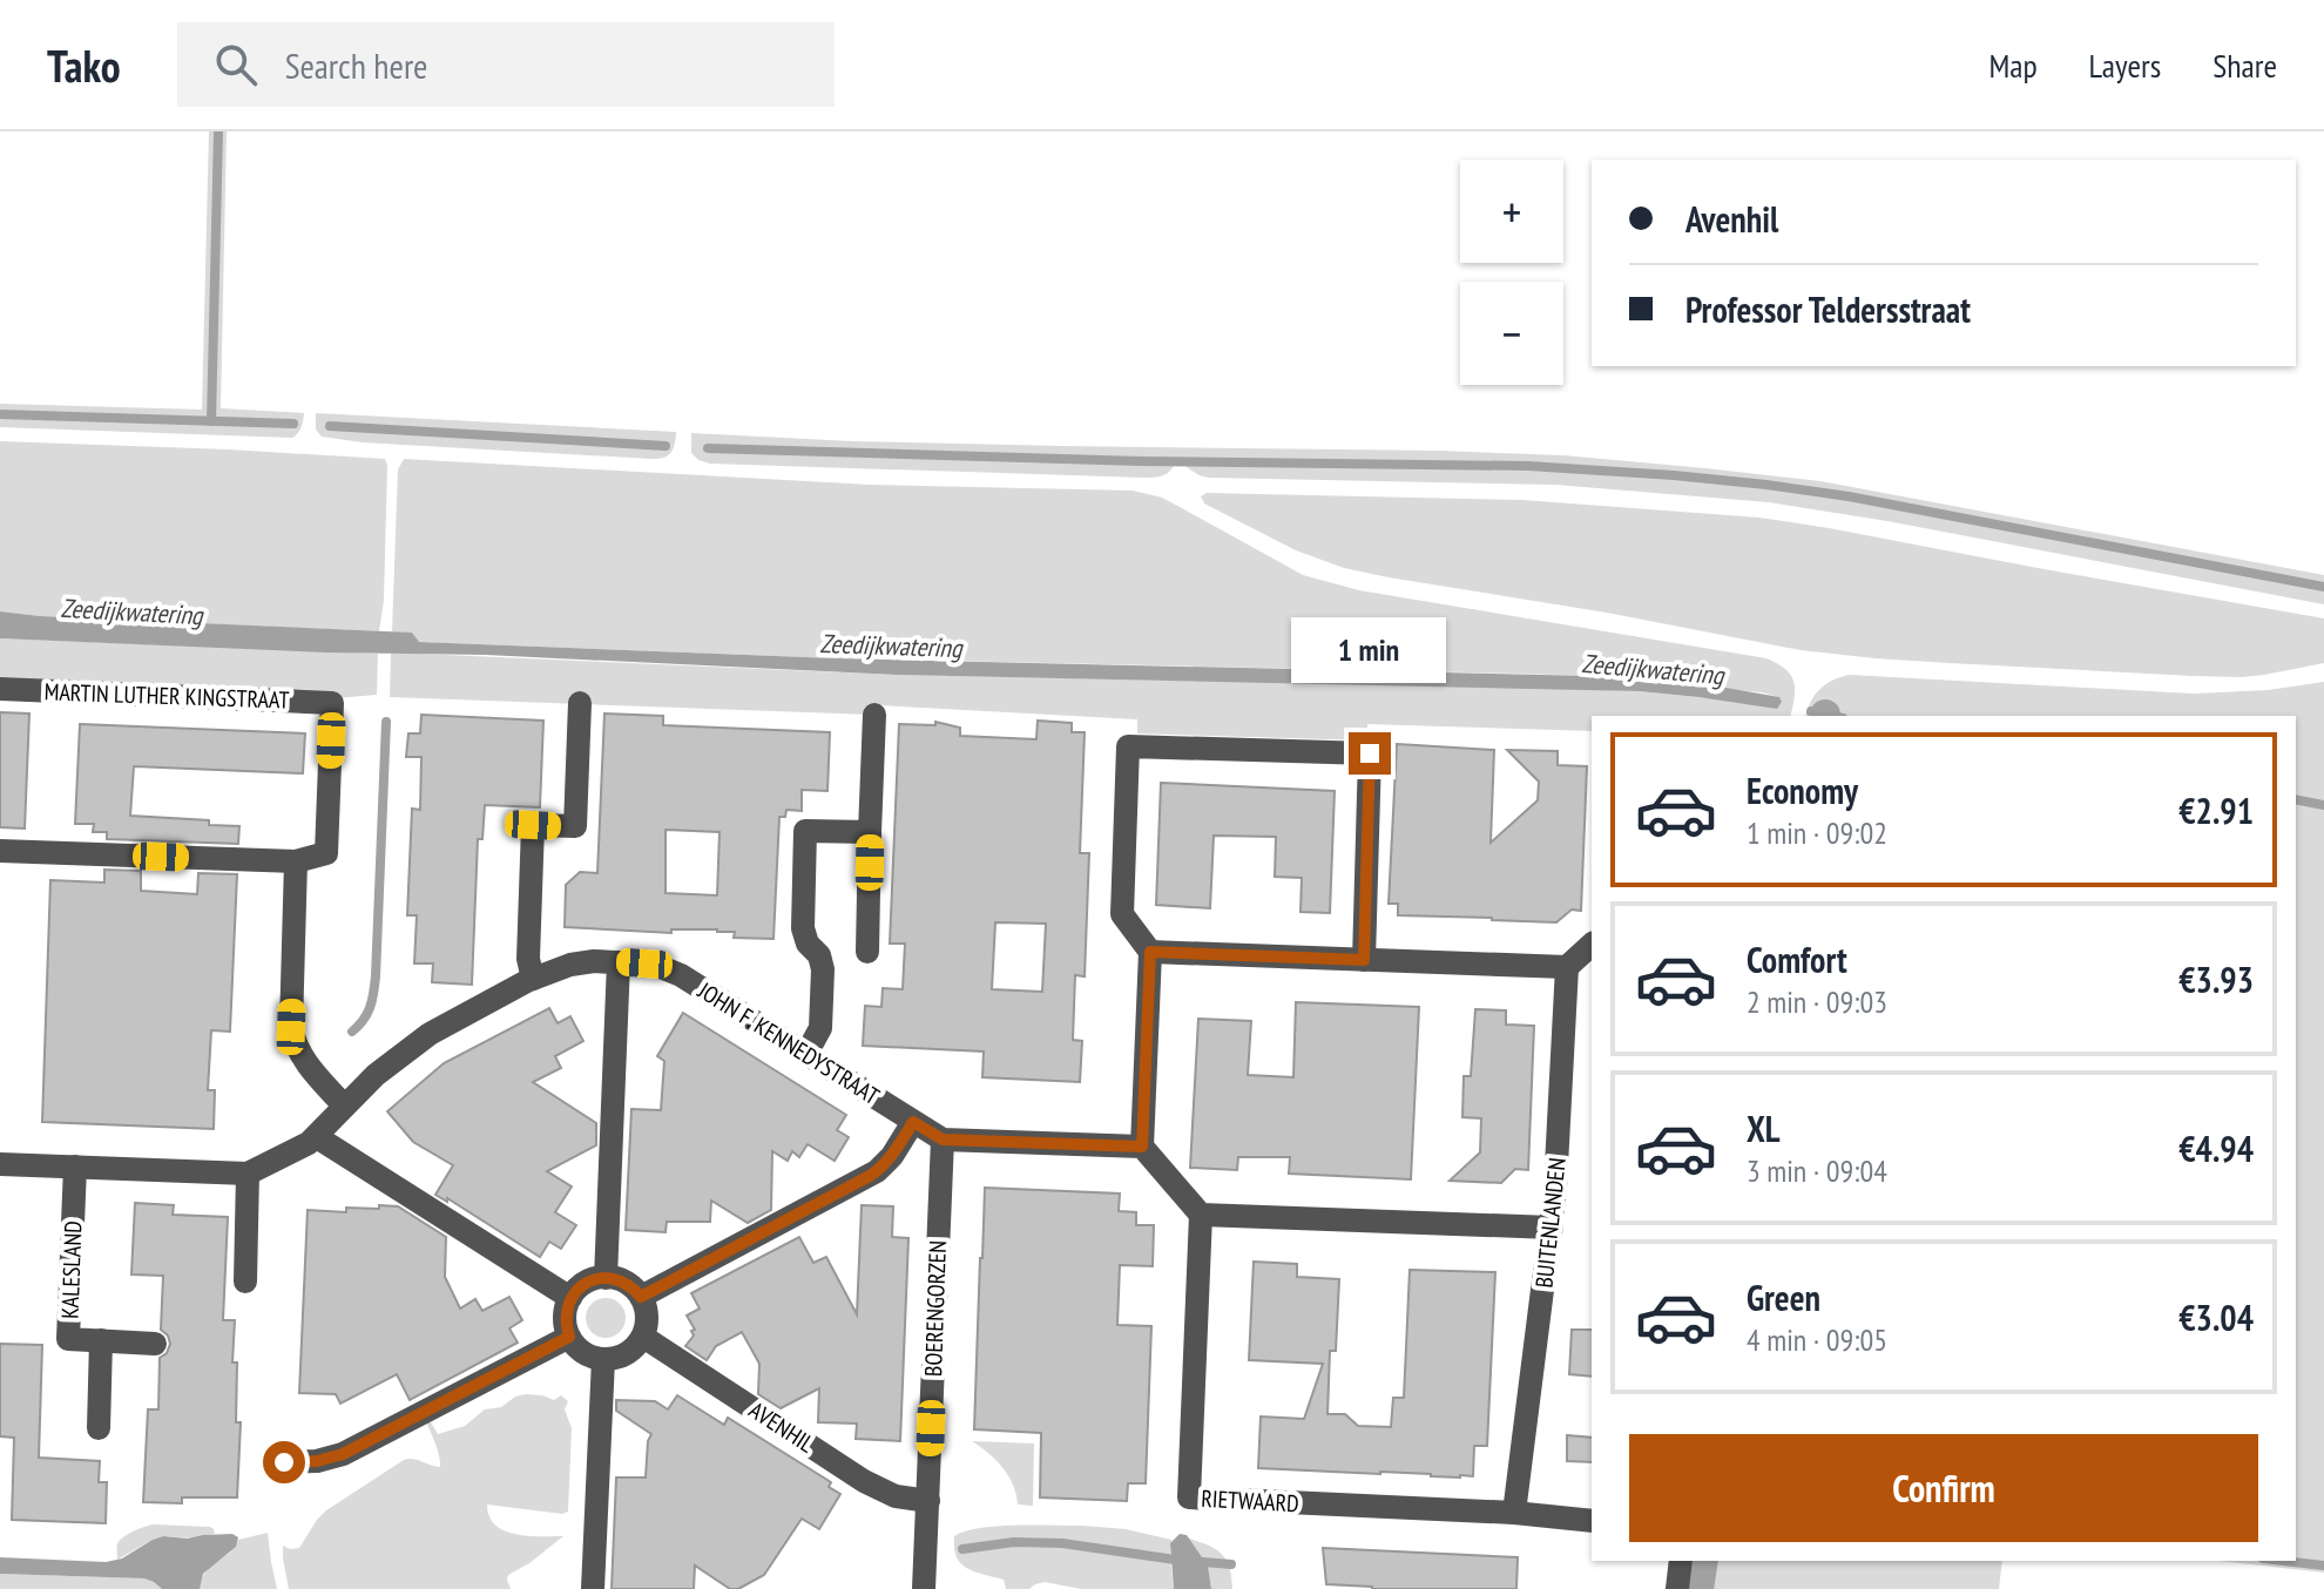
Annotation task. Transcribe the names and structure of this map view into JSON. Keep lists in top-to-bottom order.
{
  "streets": {
    "street": [
      "MARTIN LUTHER KINGSTRAAT",
      "JOHN F. KENNEDYSTRAAT",
      "BUITENLANDEN",
      "KALESLAND",
      "BOERENGORZEN",
      "AVENHIL",
      "RIETWAARD"
    ]
  },
  "crossings": [
    ["JOHN F. KENNEDYSTRAAT", "KALESLAND"],
    ["JOHN F. KENNEDYSTRAAT", "BOERENGORZEN"],
    ["BUITENLANDEN", "RIETWAARD"],
    ["BOERENGORZEN", "AVENHIL"]
  ],
  "water": ["Zeedijkwatering"],
  "page": {
    "header": "Tako",
    "search": "Search here",
    "nav": ["Map", "Layers", "Share"],
    "map_buttons": ["+", "−"],
    "banner": ["Avenhil", "Professor Teldersstraat"],
    "bubble": "1 min",
    "list": [
      {
        "name": "Economy",
        "note": "1 min · 09:02",
        "value": "€2.91"
      },
      {
        "name": "Comfort",
        "note": "2 min · 09:03",
        "value": "€3.93"
      },
      {
        "name": "XL",
        "note": "3 min · 09:04",
        "value": "€4.94"
      },
      {
        "name": "Green",
        "note": "4 min · 09:05",
        "value": "€3.04"
      }
    ],
    "buttons": "Confirm"
  }
}
